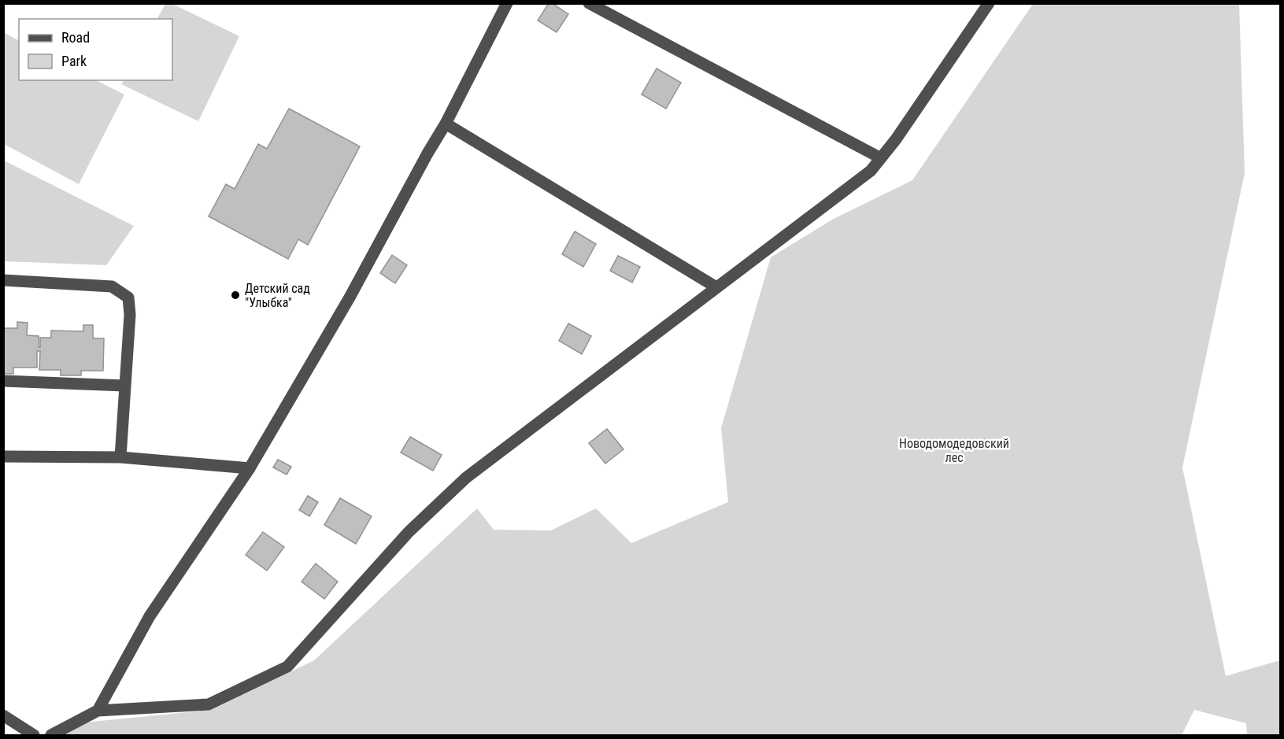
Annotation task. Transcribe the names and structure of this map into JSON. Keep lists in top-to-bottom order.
{
  "parks": ["Новодомодедовский лес"],
  "places": ["Детский сад \"Улыбка\""],
  "legend": ["Road", "Park"]
}
